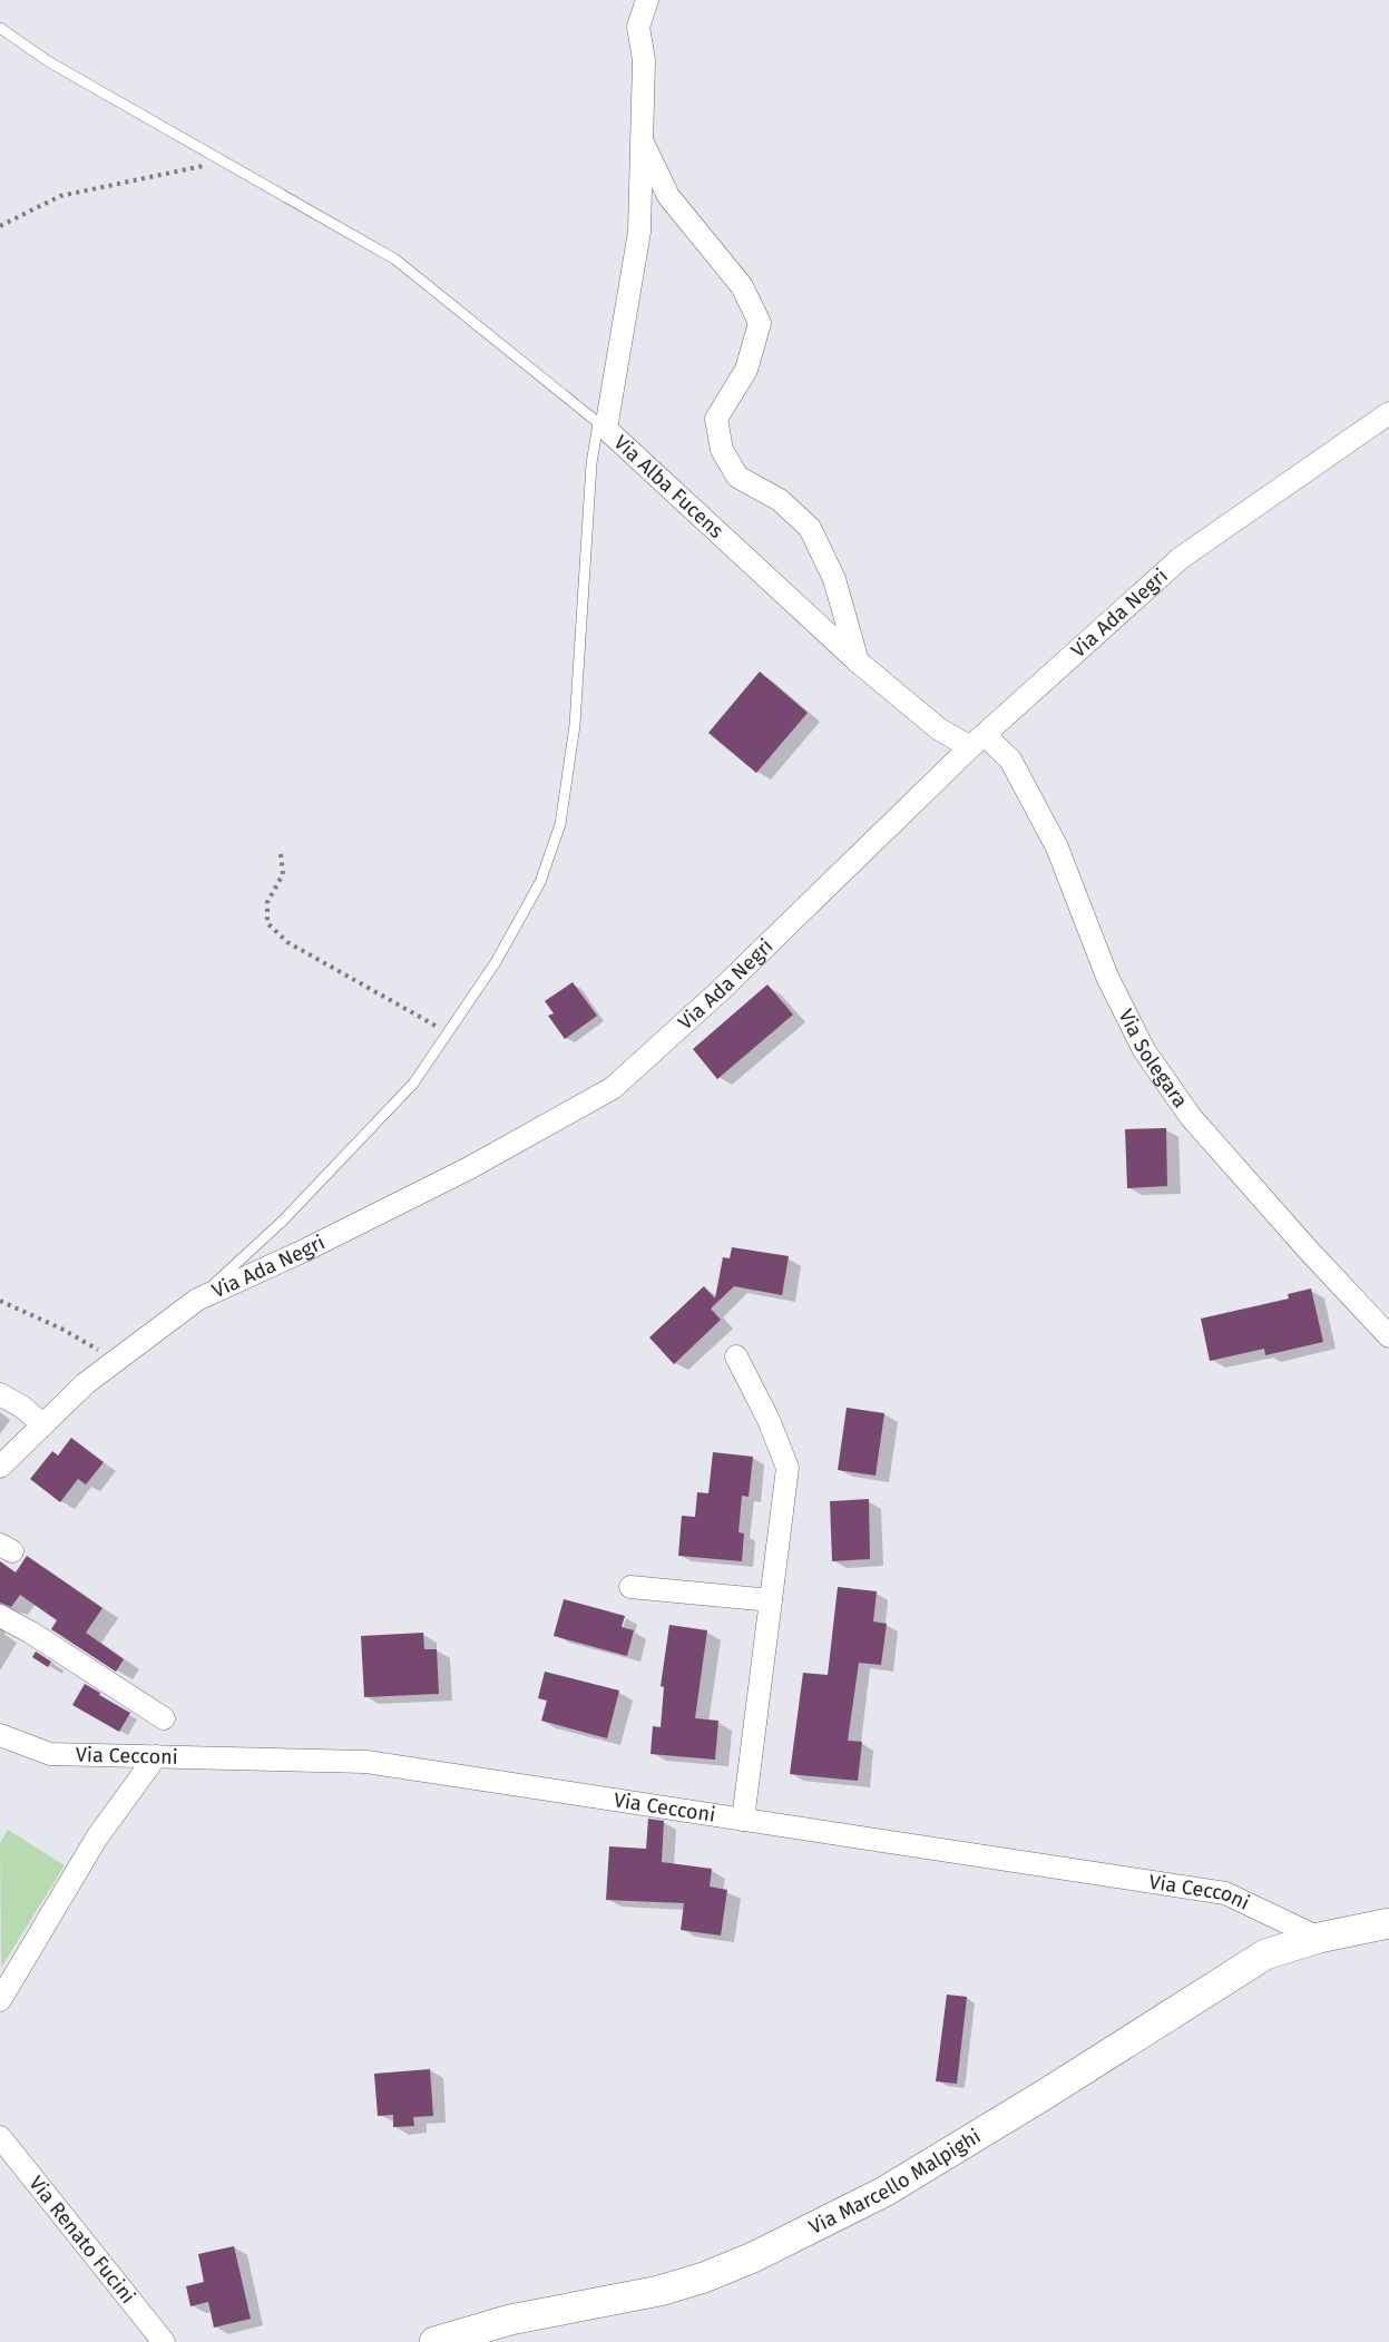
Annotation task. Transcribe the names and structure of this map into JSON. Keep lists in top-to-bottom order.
{
  "streets": {
    "main road": ["Via Marcello Malpighi"],
    "street": [
      "Via Alba Fucens",
      "Via Ada Negri",
      "Via Solegara",
      "Via Cecconi",
      "Via Renato Fucini"
    ]
  },
  "crossings": [
    ["Via Alba Fucens", "Via Ada Negri"],
    ["Via Alba Fucens", "Via Solegara"],
    ["Via Ada Negri", "Via Solegara"],
    ["Via Cecconi", "Via Marcello Malpighi"]
  ]
}
